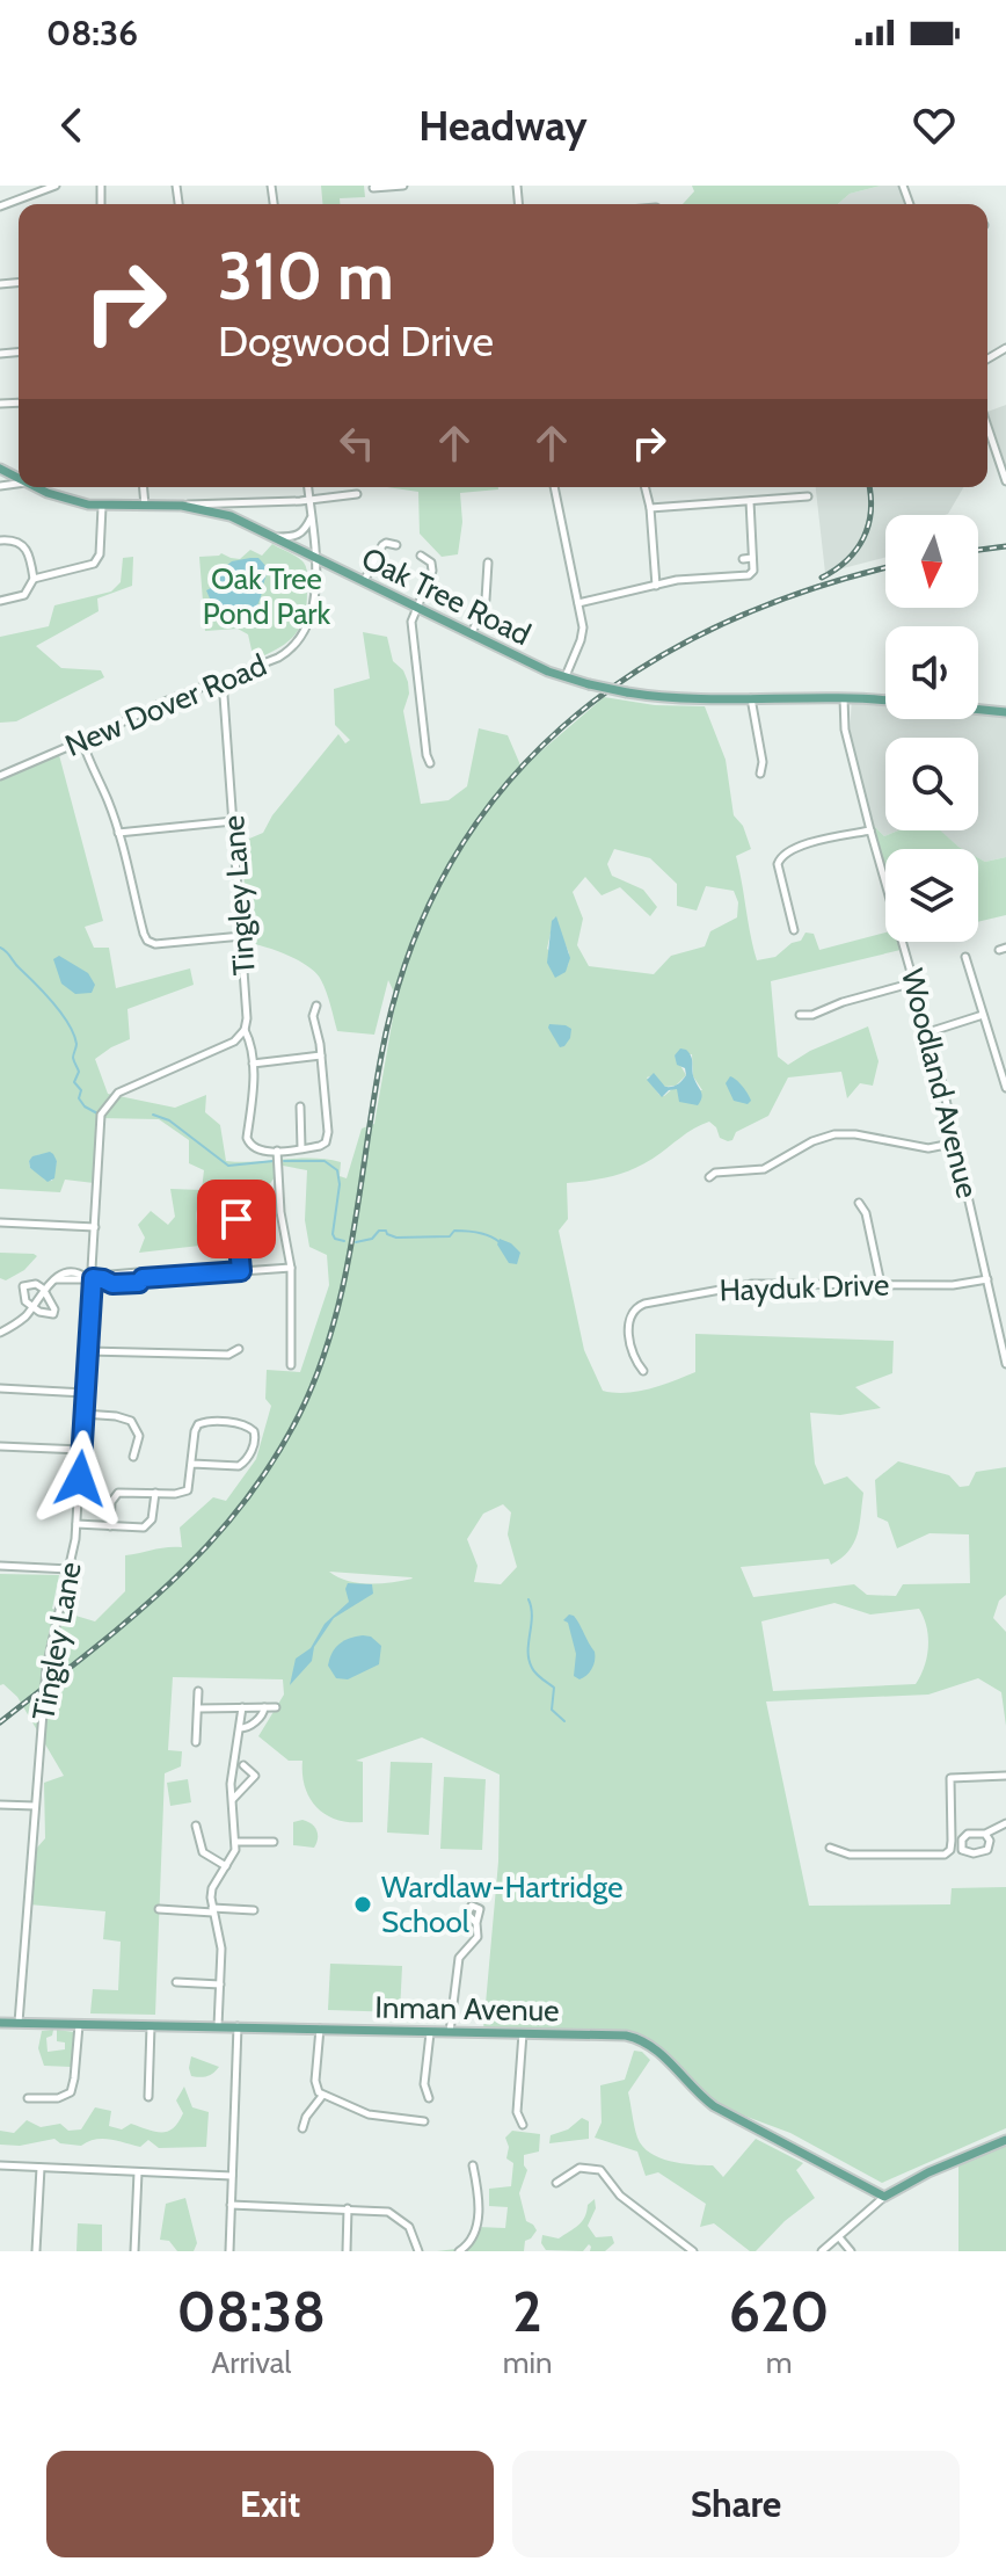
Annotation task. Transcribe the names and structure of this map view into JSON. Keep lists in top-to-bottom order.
{
  "streets": {
    "main road": ["Oak Tree Road", "Inman Avenue"],
    "street": [
      "New Dover Road",
      "Tingley Lane",
      "Woodland Avenue",
      "Hayduk Drive"
    ]
  },
  "crossings": [
    ["Oak Tree Road", "New Dover Road"],
    ["Oak Tree Road", "Woodland Avenue"],
    ["New Dover Road", "Tingley Lane"],
    ["Tingley Lane", "Inman Avenue"],
    ["Woodland Avenue", "Hayduk Drive"]
  ],
  "parks": ["Oak Tree Pond Park"],
  "places": ["Wardlaw-Hartridge School"],
  "north": "bottom",
  "page": {
    "status": "08:36",
    "header": "Headway",
    "turn": ["310 m", "Dogwood Drive"],
    "eta": [
      "08:38",
      "Arrival",
      "2",
      "min",
      "620",
      "m"
    ],
    "buttons": ["Exit", "Share"]
  }
}
